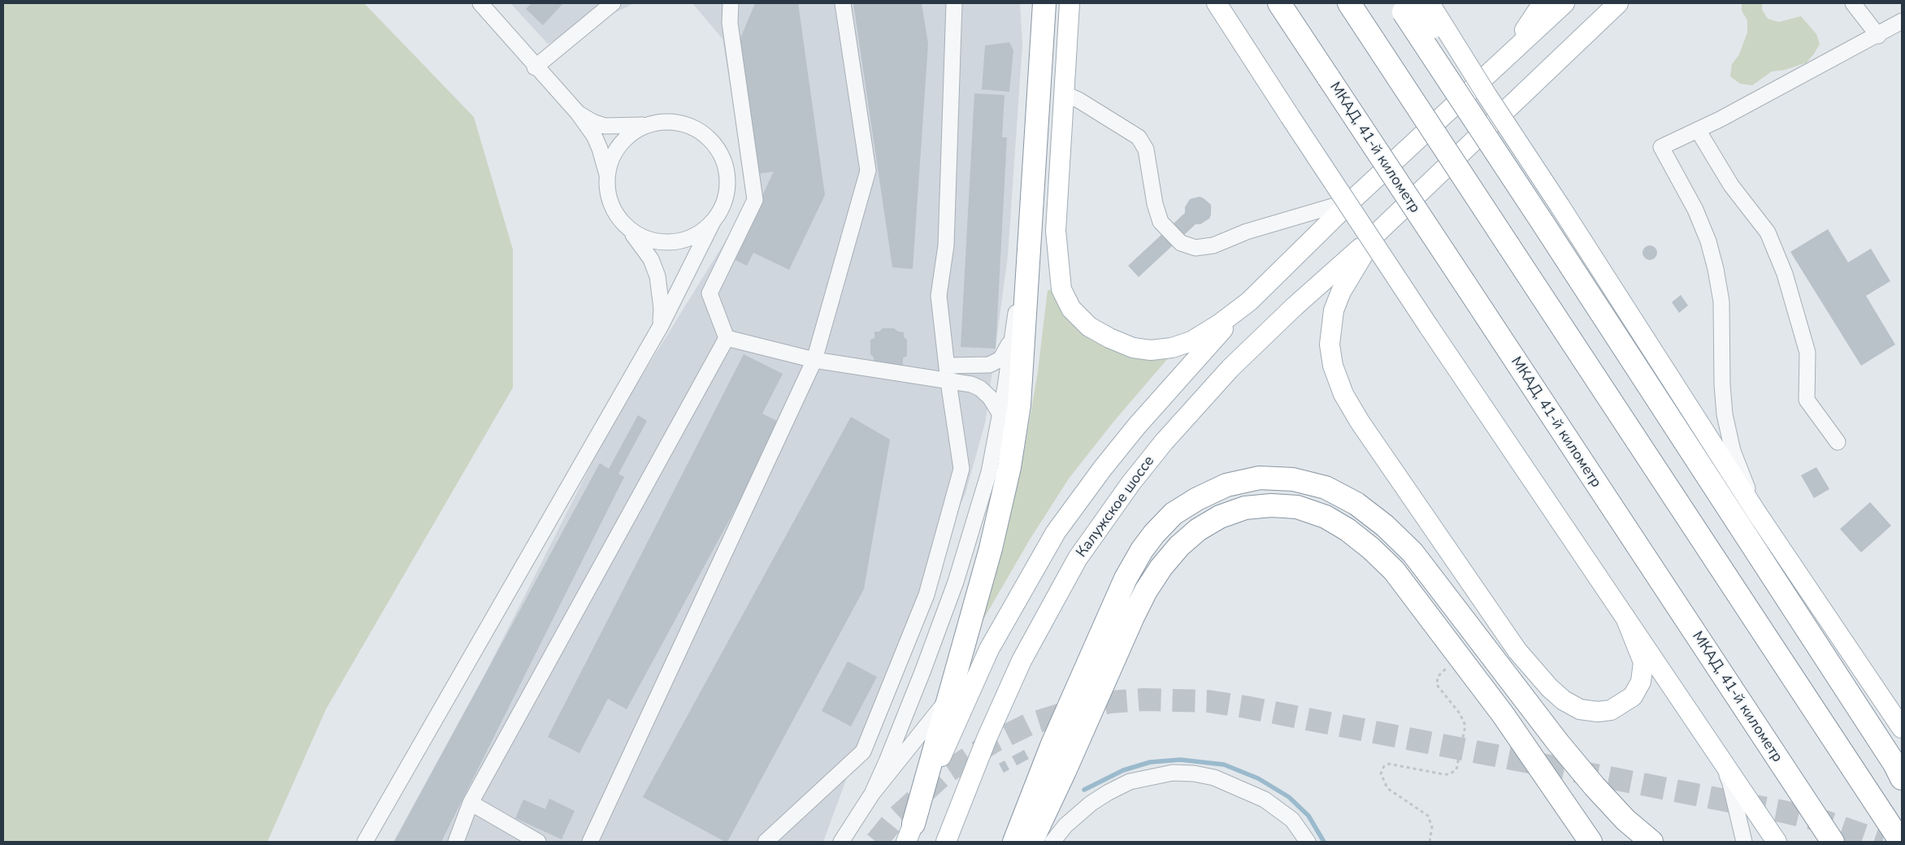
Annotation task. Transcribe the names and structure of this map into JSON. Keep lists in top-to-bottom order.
{
  "streets": {
    "highway": ["МКАД, 41-й километр"],
    "main road": ["Калужское шоссе"]
  }
}
